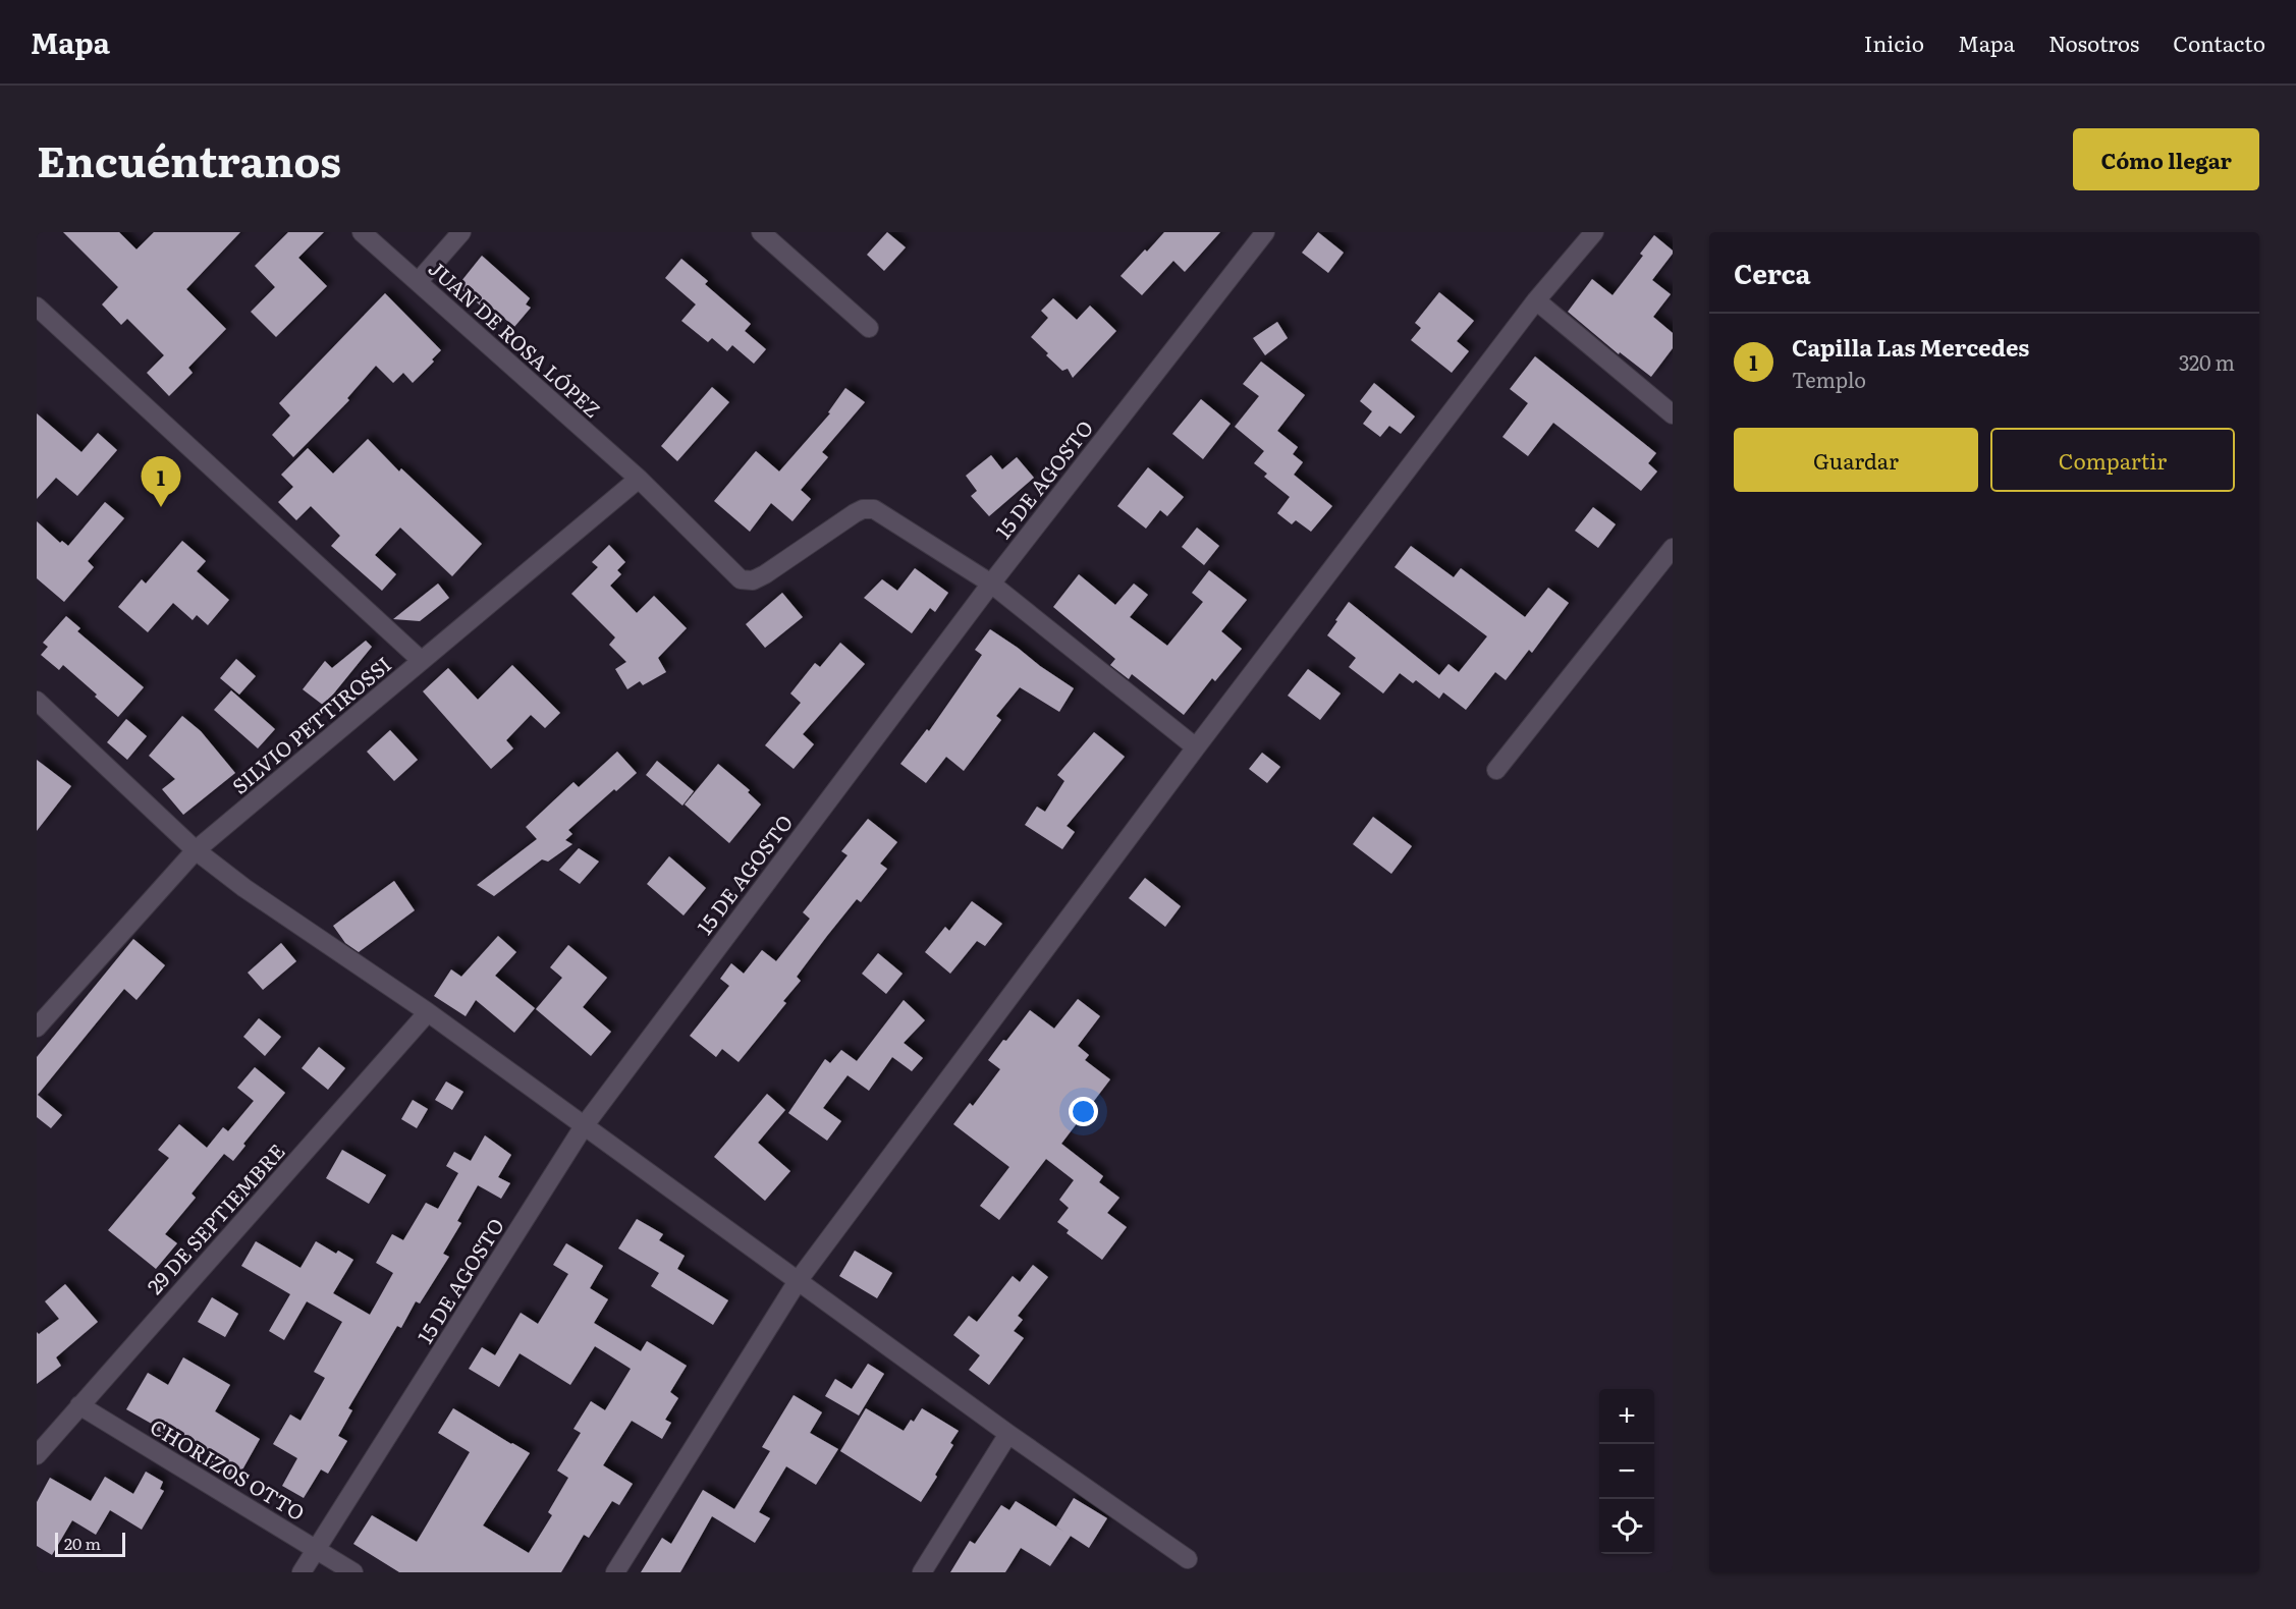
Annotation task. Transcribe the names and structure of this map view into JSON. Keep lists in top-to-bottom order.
{
  "streets": {
    "street": [
      "JUAN DE ROSA LÓPEZ",
      "15 DE AGOSTO",
      "SILVIO PETTIROSSI",
      "29 DE SEPTIEMBRE",
      "CHORIZOS OTTO"
    ]
  },
  "crossings": [
    ["JUAN DE ROSA LÓPEZ", "15 DE AGOSTO"],
    ["JUAN DE ROSA LÓPEZ", "SILVIO PETTIROSSI"],
    ["15 DE AGOSTO", "CHORIZOS OTTO"],
    ["29 DE SEPTIEMBRE", "CHORIZOS OTTO"]
  ],
  "scale_bar": "20 m",
  "page": {
    "header": "Mapa",
    "nav": [
      "Inicio",
      "Mapa",
      "Nosotros",
      "Contacto"
    ],
    "title": "Encuéntranos",
    "buttons": [
      "Cómo llegar",
      ["Guardar", "Compartir"]
    ],
    "heading": "Cerca",
    "list": [
      {
        "mark": "1",
        "name": "Capilla Las Mercedes",
        "note": "Templo",
        "value": "320 m"
      }
    ],
    "pins": "1",
    "map_buttons": ["+", "−"],
    "scale": "20 m"
  }
}
